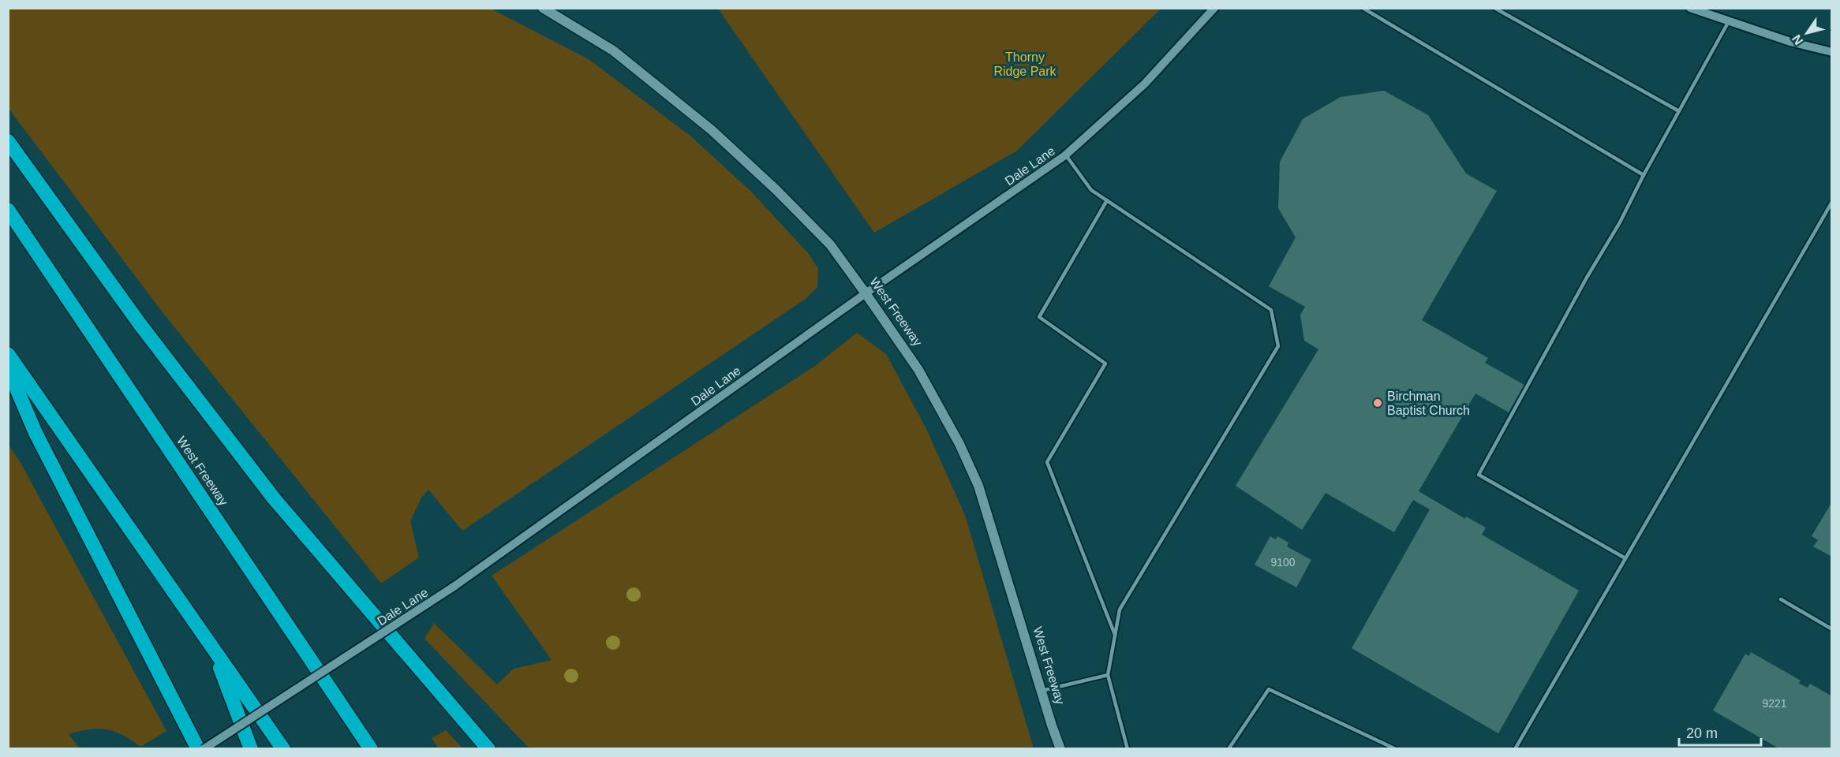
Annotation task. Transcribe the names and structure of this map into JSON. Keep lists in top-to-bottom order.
{
  "streets": {
    "highway": ["West Freeway"],
    "street": ["Dale Lane"]
  },
  "crossings": [
    ["Dale Lane", "West Freeway"]
  ],
  "parks": ["Thorny Ridge Park"],
  "places": ["Birchman Baptist Church"],
  "house_numbers": ["9100", "9221"],
  "scale_bar": "20 m",
  "north": "bottom left"
}
